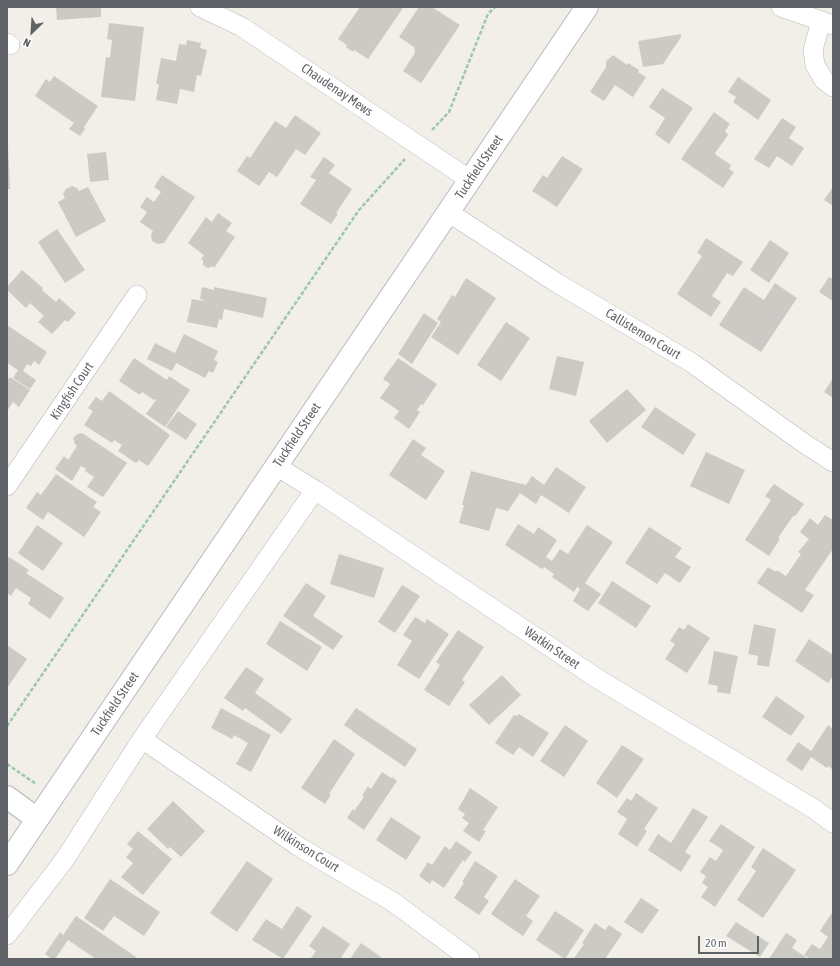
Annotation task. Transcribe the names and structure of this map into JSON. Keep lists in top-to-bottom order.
{
  "streets": {
    "main road": ["Tuckfield Street"],
    "street": [
      "Chaudenay Mews",
      "Callistemon Court",
      "Kingfish Court",
      "Watkin Street",
      "Wilkinson Court"
    ]
  },
  "crossings": [
    ["Chaudenay Mews", "Tuckfield Street"],
    ["Tuckfield Street", "Callistemon Court"],
    ["Tuckfield Street", "Watkin Street"]
  ],
  "scale_bar": "20 m",
  "north": "bottom left"
}
